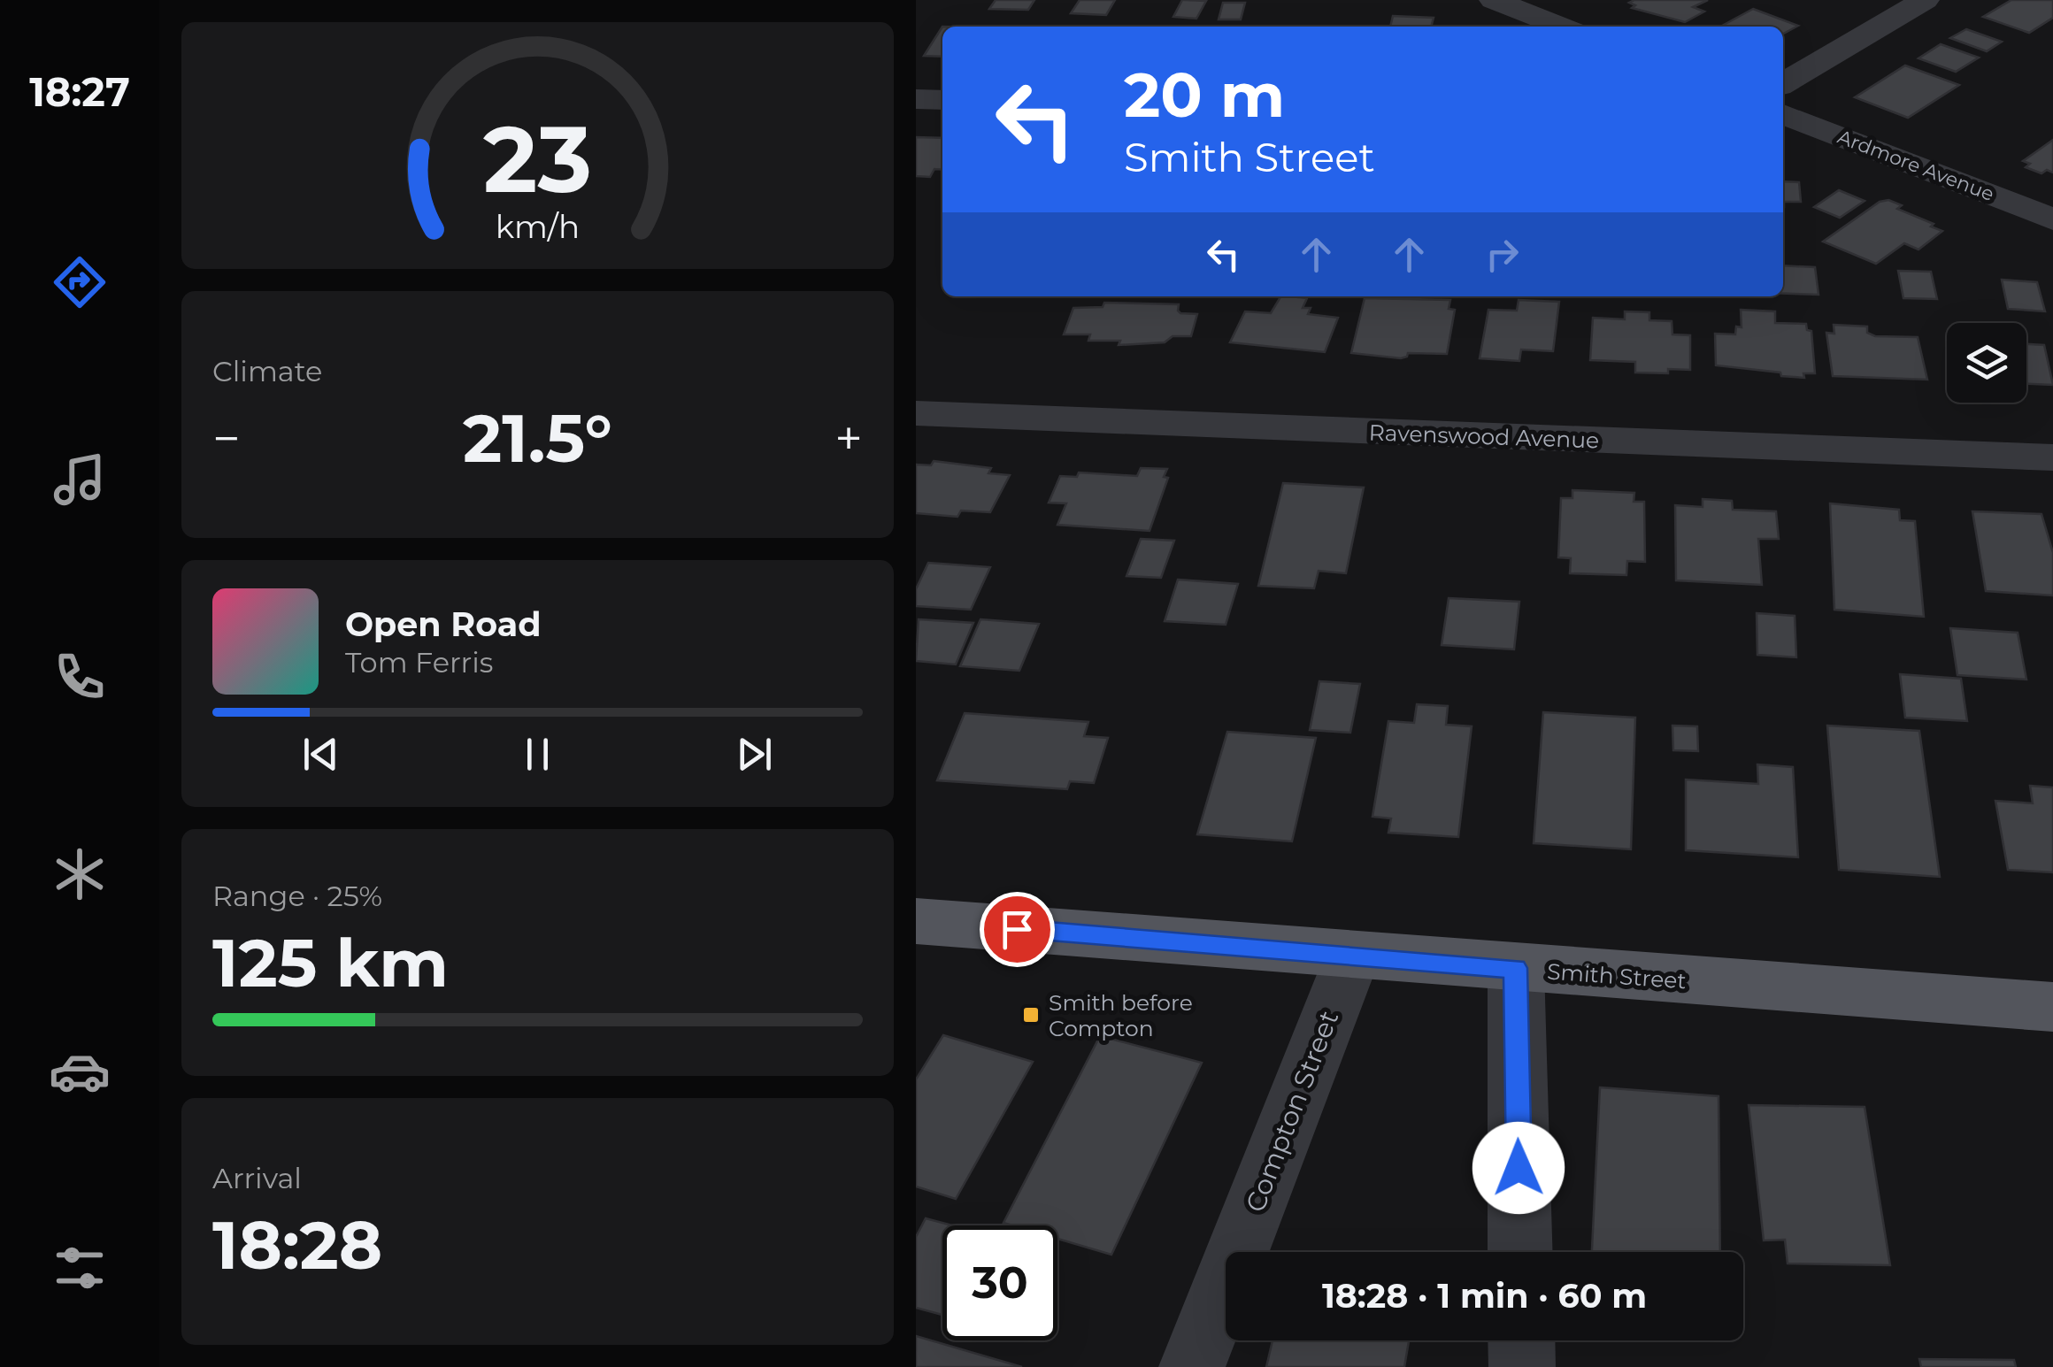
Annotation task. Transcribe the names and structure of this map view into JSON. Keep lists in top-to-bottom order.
{
  "streets": {
    "main road": ["Smith Street"],
    "street": ["Ardmore Avenue", "Ravenswood Avenue", "Compton Street"]
  },
  "crossings": [
    ["Smith Street", "Compton Street"]
  ],
  "places": {
    "transit": ["Smith before Compton"]
  },
  "page": {
    "tabs": "18:27",
    "turn": ["20 m", "Smith Street"],
    "tile": [
      "Climate",
      ["Range · 25%", "125 km"],
      ["Arrival", "18:28"]
    ],
    "heat": ["−", "21.5°", "+"],
    "song": ["Open Road", "Tom Ferris"],
    "limit": "30",
    "trip": "18:28 · 1 min · 60 m",
    "gauge": ["23", "km/h"]
  }
}
